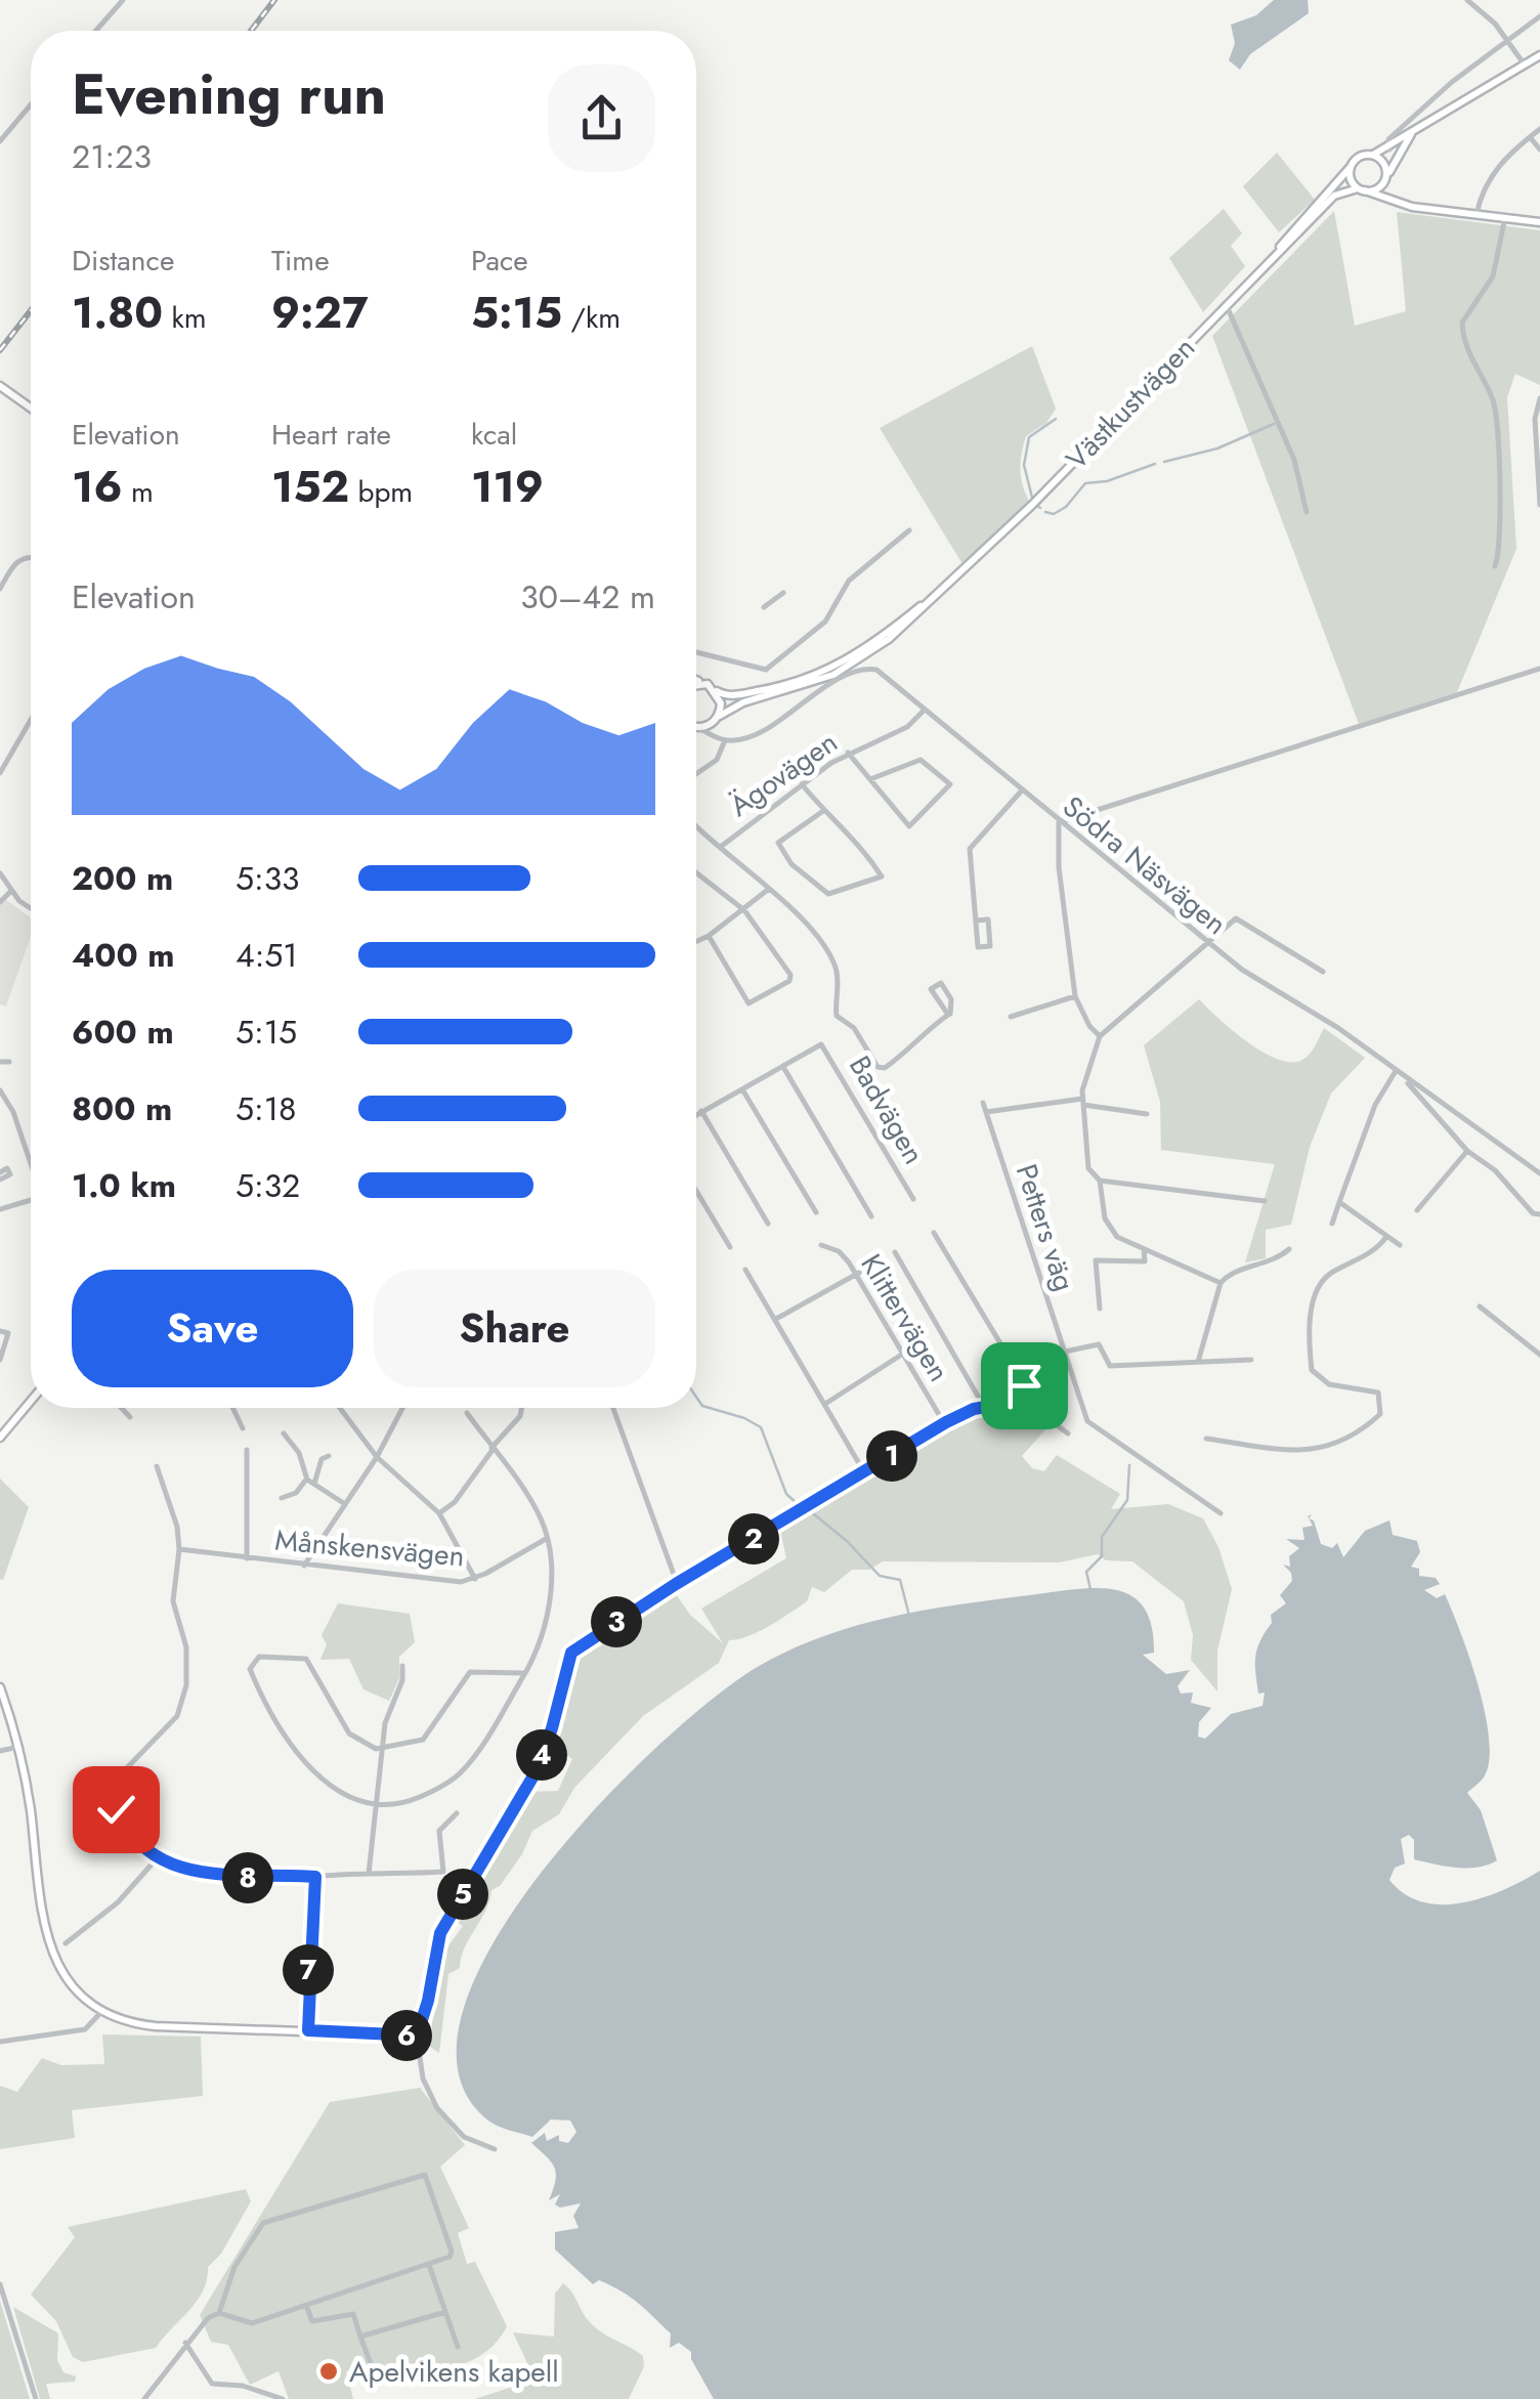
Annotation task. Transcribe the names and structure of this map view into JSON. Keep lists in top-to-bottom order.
{
  "streets": {
    "main road": ["Västkustvägen"],
    "street": [
      "Ägovägen",
      "Södra Näsvägen",
      "Badvägen",
      "Petters väg",
      "Klittervägen",
      "Månskensvägen"
    ]
  },
  "crossings": [
    ["Ägovägen", "Södra Näsvägen"]
  ],
  "places": ["Apelvikens kapell"],
  "page": {
    "heading": ["Evening run", "21:23"],
    "stats": [
      ["Distance", "1.80 km"],
      ["Time", "9:27"],
      ["Pace", "5:15 /km"],
      ["Elevation", "16 m"],
      ["Heart rate", "152 bpm"],
      ["kcal", "119"]
    ],
    "chart": ["Elevation", "30–42 m"],
    "list": [
      {
        "name": "200 m",
        "note": "5:33"
      },
      {
        "name": "400 m",
        "note": "4:51"
      },
      {
        "name": "600 m",
        "note": "5:15"
      },
      {
        "name": "800 m",
        "note": "5:18"
      },
      {
        "name": "1.0 km",
        "note": "5:32"
      }
    ],
    "buttons": ["Save", "Share"],
    "pins": [
      "1",
      "2",
      "3",
      "4",
      "8",
      "5",
      "7",
      "6"
    ]
  }
}
